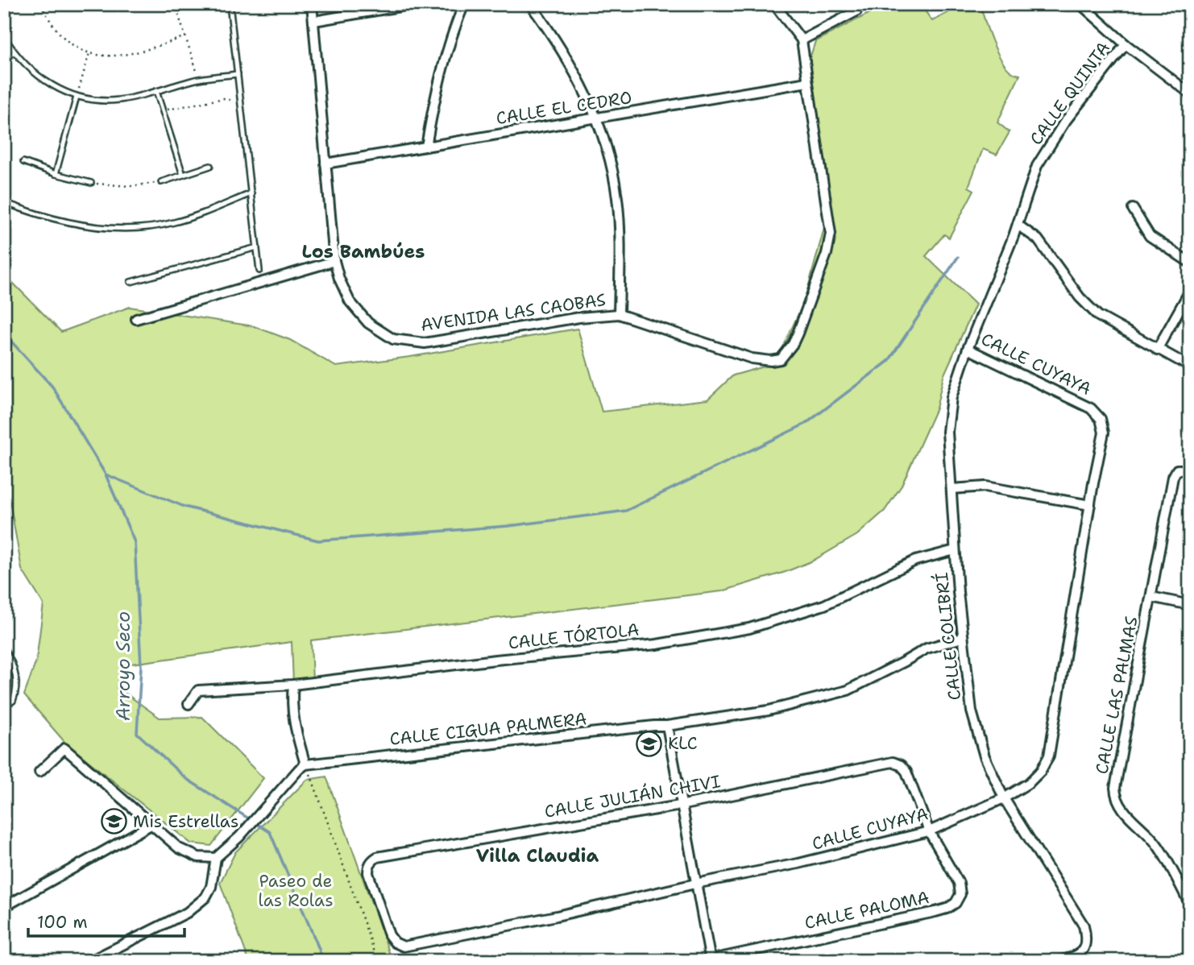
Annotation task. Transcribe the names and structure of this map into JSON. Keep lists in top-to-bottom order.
{
  "streets": {
    "street": [
      "CALLE QUINTA",
      "CALLE EL CEDRO",
      "AVENIDA LAS CAOBAS",
      "CALLE CUYAYA",
      "CALLE TÓRTOLA",
      "CALLE COLIBRÍ",
      "CALLE LAS PALMAS",
      "CALLE CIGUA PALMERA",
      "CALLE JULIÁN CHIVI",
      "CALLE PALOMA"
    ]
  },
  "crossings": [
    ["CALLE QUINTA", "CALLE COLIBRÍ"],
    ["CALLE EL CEDRO", "AVENIDA LAS CAOBAS"],
    ["CALLE CUYAYA", "CALLE COLIBRÍ"],
    ["CALLE CUYAYA", "CALLE JULIÁN CHIVI"],
    ["CALLE CUYAYA", "CALLE PALOMA"],
    ["CALLE TÓRTOLA", "CALLE COLIBRÍ"],
    ["CALLE COLIBRÍ", "CALLE CIGUA PALMERA"],
    ["CALLE JULIÁN CHIVI", "CALLE PALOMA"]
  ],
  "districts": ["Los Bambúes", "Villa Claudia"],
  "water": ["Arroyo Seco"],
  "parks": ["Paseo de las Rolas"],
  "places": {
    "school or university": ["KLC", "Mis Estrellas"]
  },
  "scale_bar": "100 m"
}
